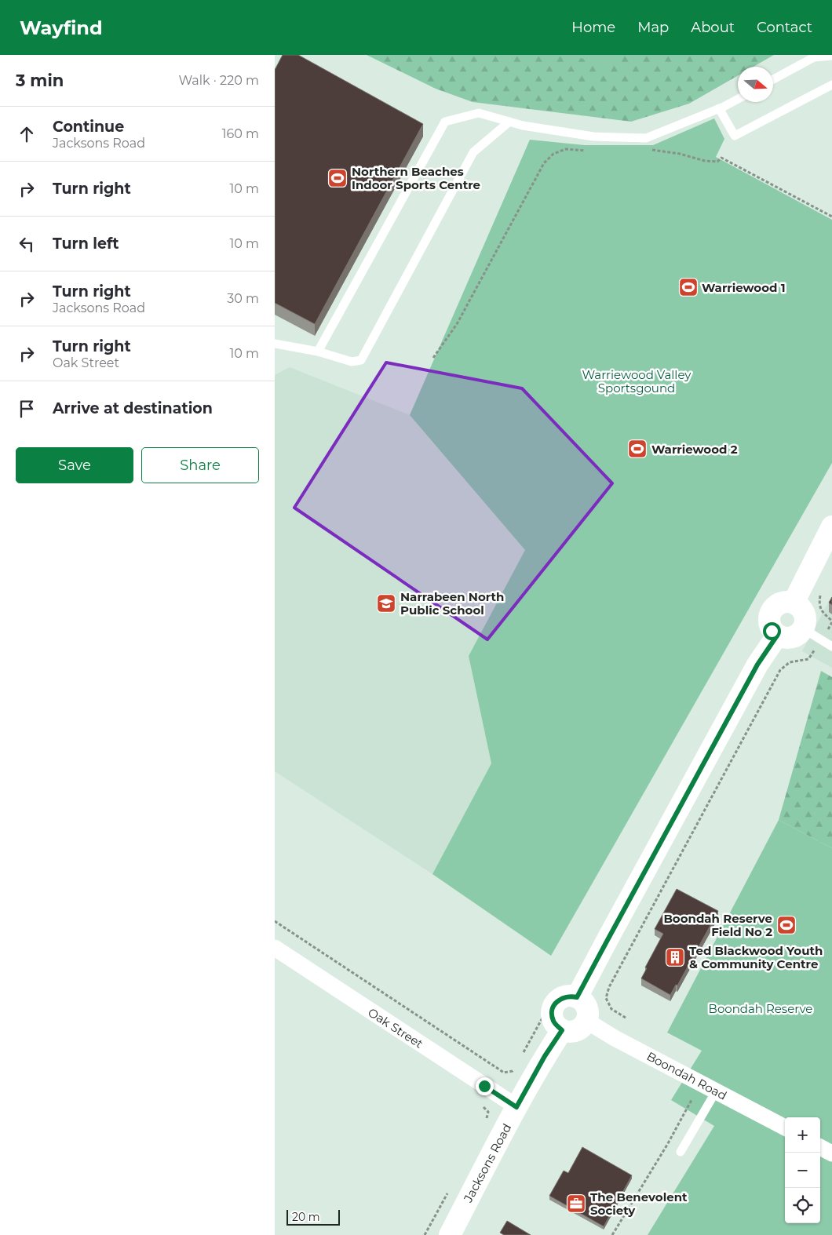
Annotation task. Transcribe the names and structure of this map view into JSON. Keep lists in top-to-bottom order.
{
  "streets": {
    "street": ["Oak Street", "Boondah Road", "Jacksons Road"]
  },
  "crossings": [
    ["Oak Street", "Jacksons Road"],
    ["Boondah Road", "Jacksons Road"]
  ],
  "parks": ["Warriewood Valley Sportsgound", "Boondah Reserve"],
  "places": {
    "sports": [
      "Northern Beaches Indoor Sports Centre",
      "Warriewood 1",
      "Warriewood 2",
      "Boondah Reserve Field No 2"
    ],
    "school or university": ["Narrabeen North Public School"],
    "building": ["Ted Blackwood Youth & Community Centre"],
    "office": ["The Benevolent Society"]
  },
  "scale_bar": "20 m",
  "north": "right",
  "page": {
    "header": "Wayfind",
    "nav": [
      "Home",
      "Map",
      "About",
      "Contact"
    ],
    "heading": ["3 min", "Walk · 220 m"],
    "list": [
      ["Continue", "Jacksons Road", "160 m"],
      ["Turn right", "10 m"],
      ["Turn left", "10 m"],
      ["Turn right", "Jacksons Road", "30 m"],
      ["Turn right", "Oak Street", "10 m"],
      "Arrive at destination"
    ],
    "buttons": ["Save", "Share"],
    "map_buttons": ["+", "−"],
    "scale": "20 m"
  }
}
